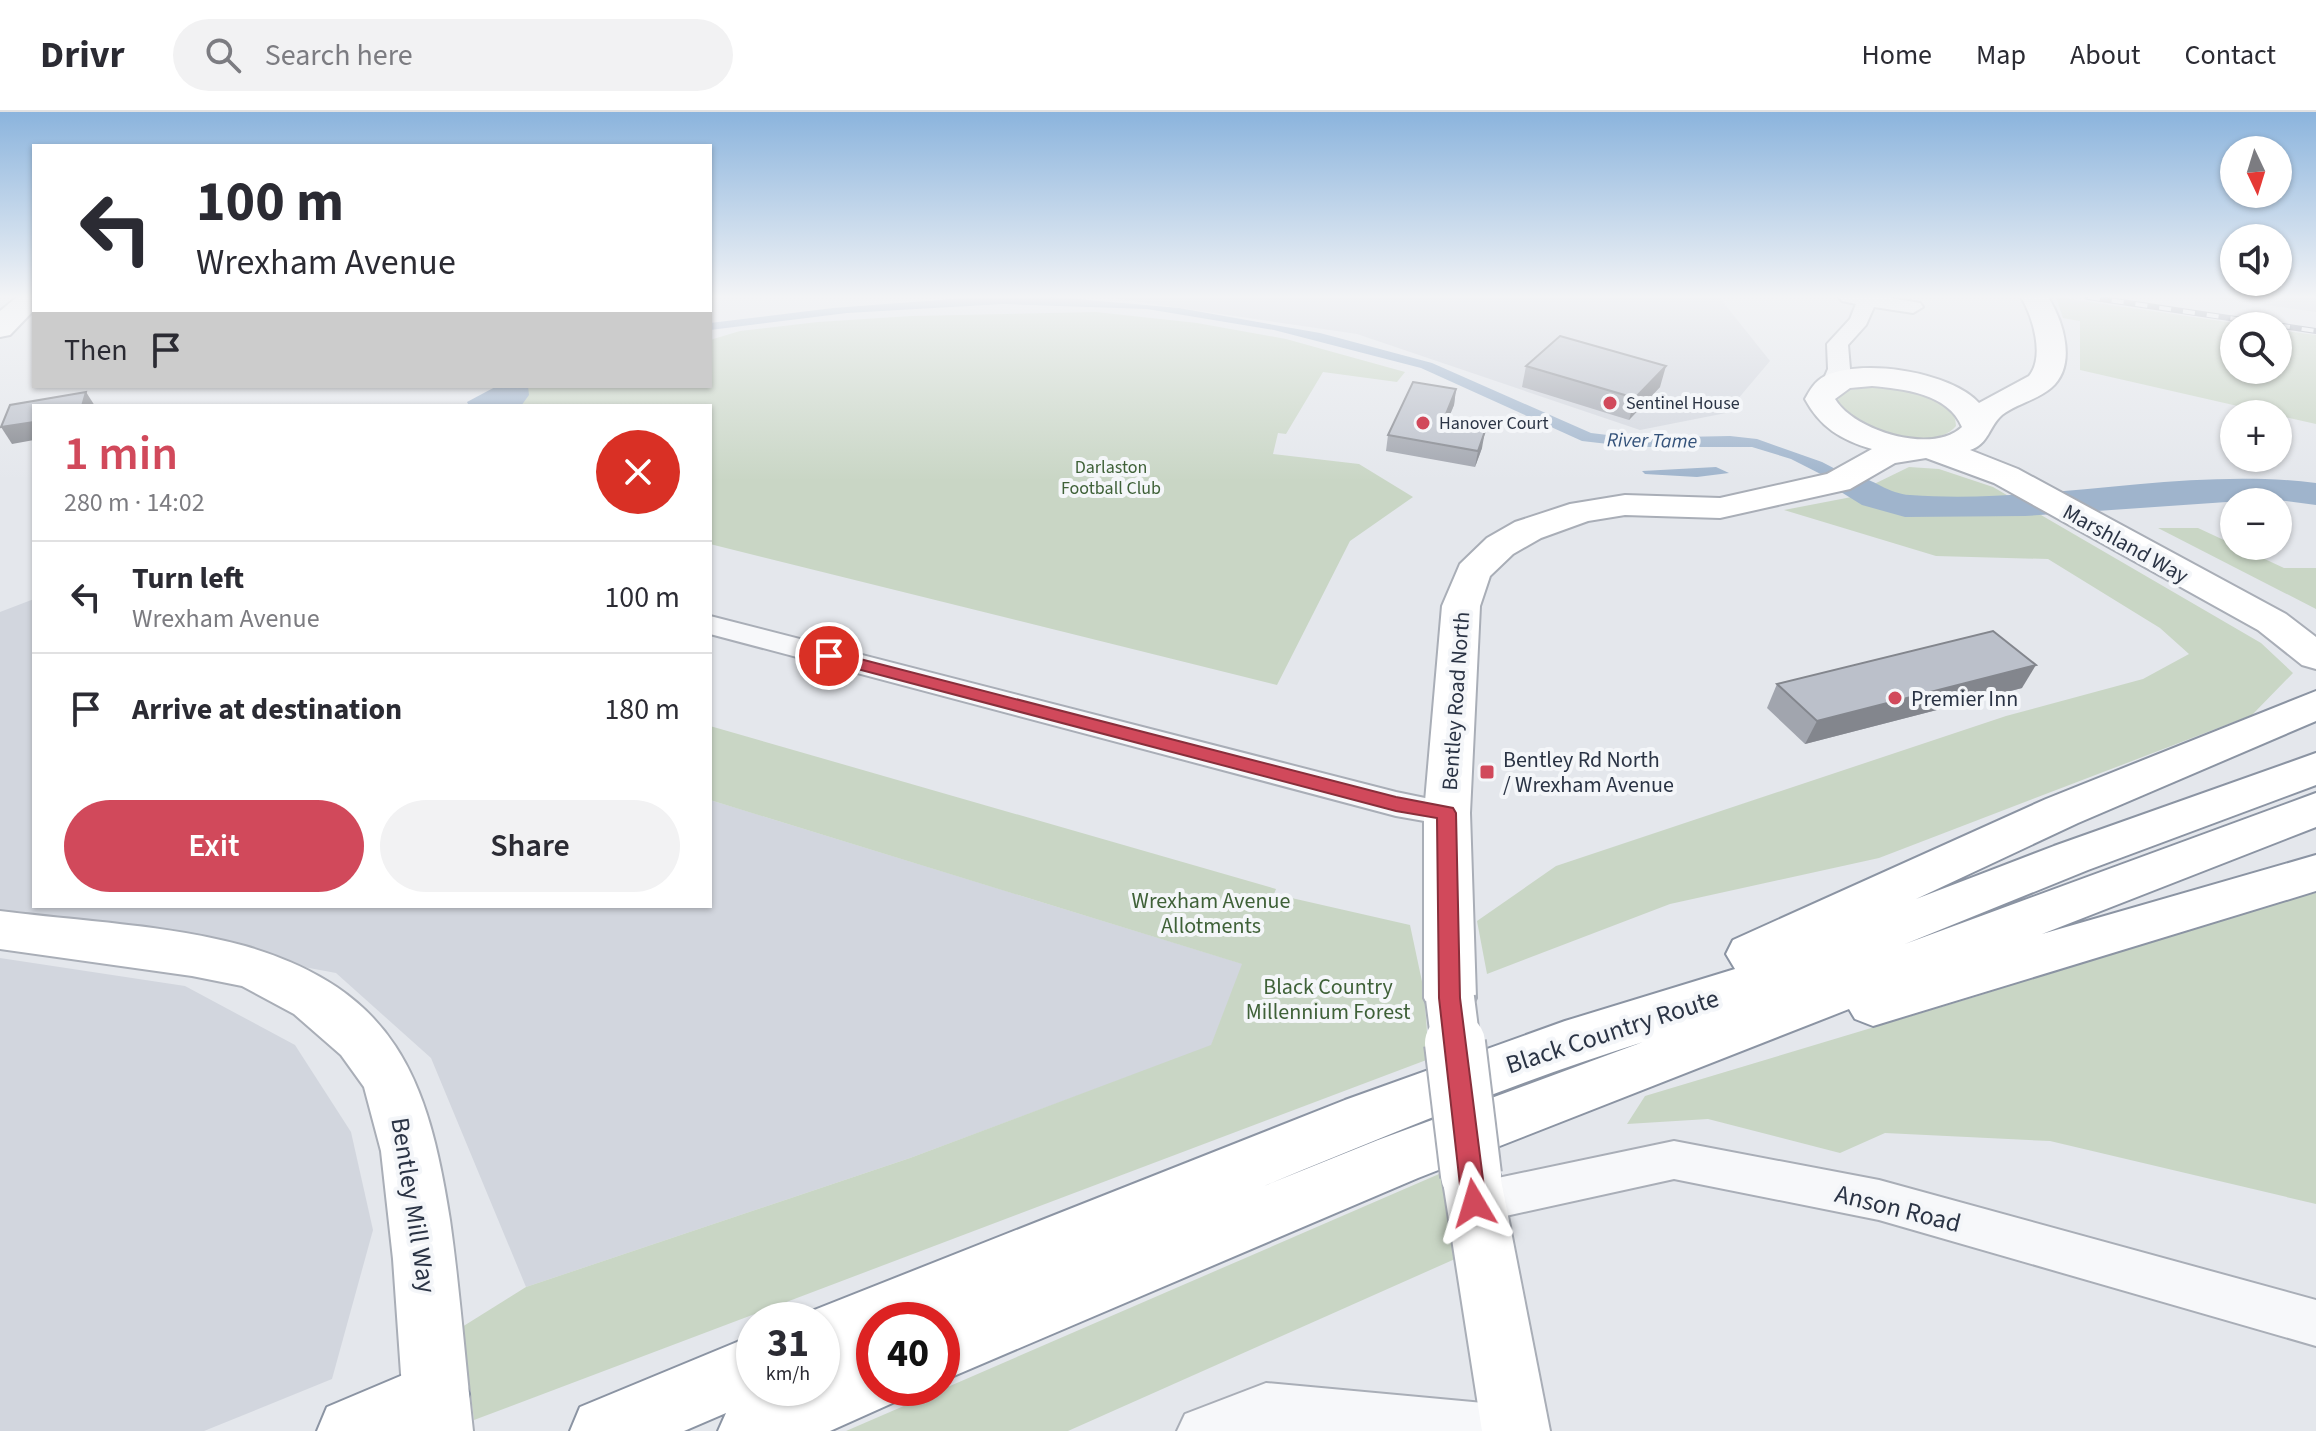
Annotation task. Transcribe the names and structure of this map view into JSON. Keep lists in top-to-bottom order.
{
  "streets": {
    "main road": [
      "Marshland Way",
      "Bentley Road North",
      "Black Country Route",
      "Bentley Mill Way"
    ],
    "street": ["Anson Road"]
  },
  "crossings": [
    ["Marshland Way", "Bentley Road North"],
    ["Bentley Road North", "Anson Road"]
  ],
  "water": ["River Tame"],
  "parks": ["Darlaston Football Club", "Wrexham Avenue Allotments", "Black Country Millennium Forest"],
  "places": {
    "other": ["Sentinel House", "Hanover Court", "Premier Inn"],
    "transit": ["Bentley Rd North / Wrexham Avenue"]
  },
  "north": "bottom",
  "page": {
    "header": "Drivr",
    "search": "Search here",
    "nav": [
      "Home",
      "Map",
      "About",
      "Contact"
    ],
    "map_buttons": ["+", "−"],
    "turn": ["100 m", "Wrexham Avenue"],
    "then": "Then",
    "heading": ["1 min", "280 m · 14:02"],
    "list": [
      {
        "name": "Turn left",
        "note": "Wrexham Avenue",
        "value": "100 m"
      },
      {
        "name": "Arrive at destination",
        "value": "180 m"
      }
    ],
    "buttons": ["Exit", "Share"],
    "speed": "31 km/h",
    "limit": "40"
  }
}
